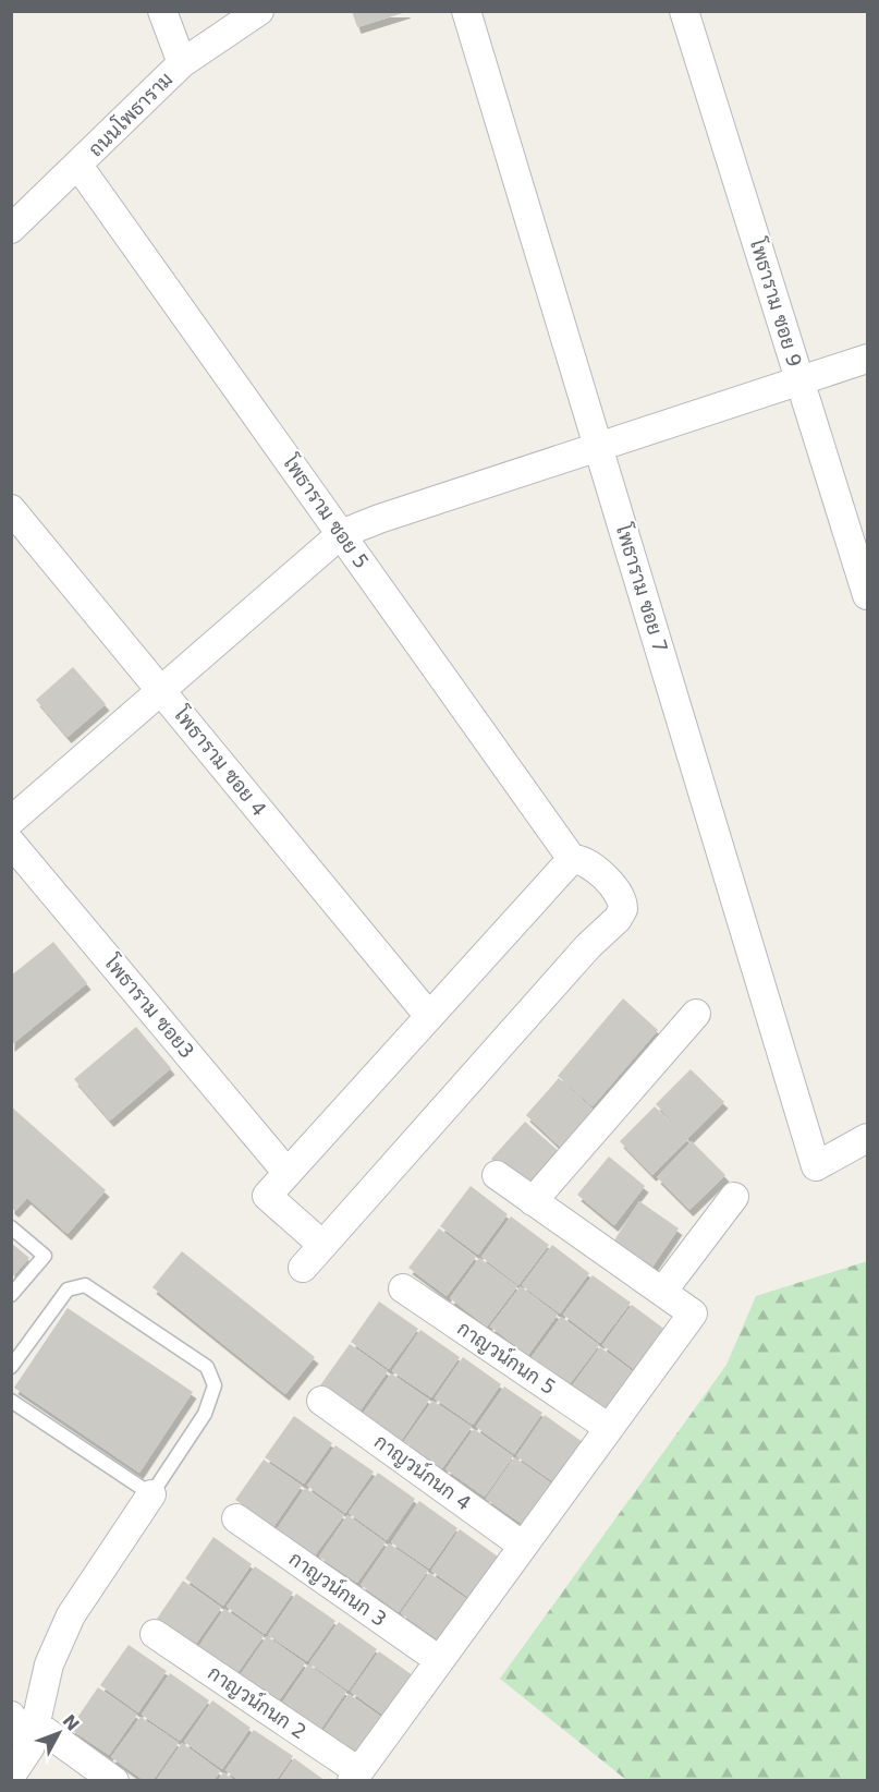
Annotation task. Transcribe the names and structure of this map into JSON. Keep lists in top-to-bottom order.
{
  "streets": {
    "street": [
      "ถนนโพธาราม",
      "โพธาราม ซอย 9",
      "โพธาราม ซอย 5",
      "โพธาราม ซอย 7",
      "โพธาราม ซอย 4",
      "โพธาราม ซอย3",
      "กาญวน์กนก 5",
      "กาญวน์กนก 4",
      "กาญวน์กนก 3",
      "กาญวน์กนก 2"
    ]
  },
  "crossings": [
    ["ถนนโพธาราม", "โพธาราม ซอย 5"]
  ],
  "north": "top right"
}
